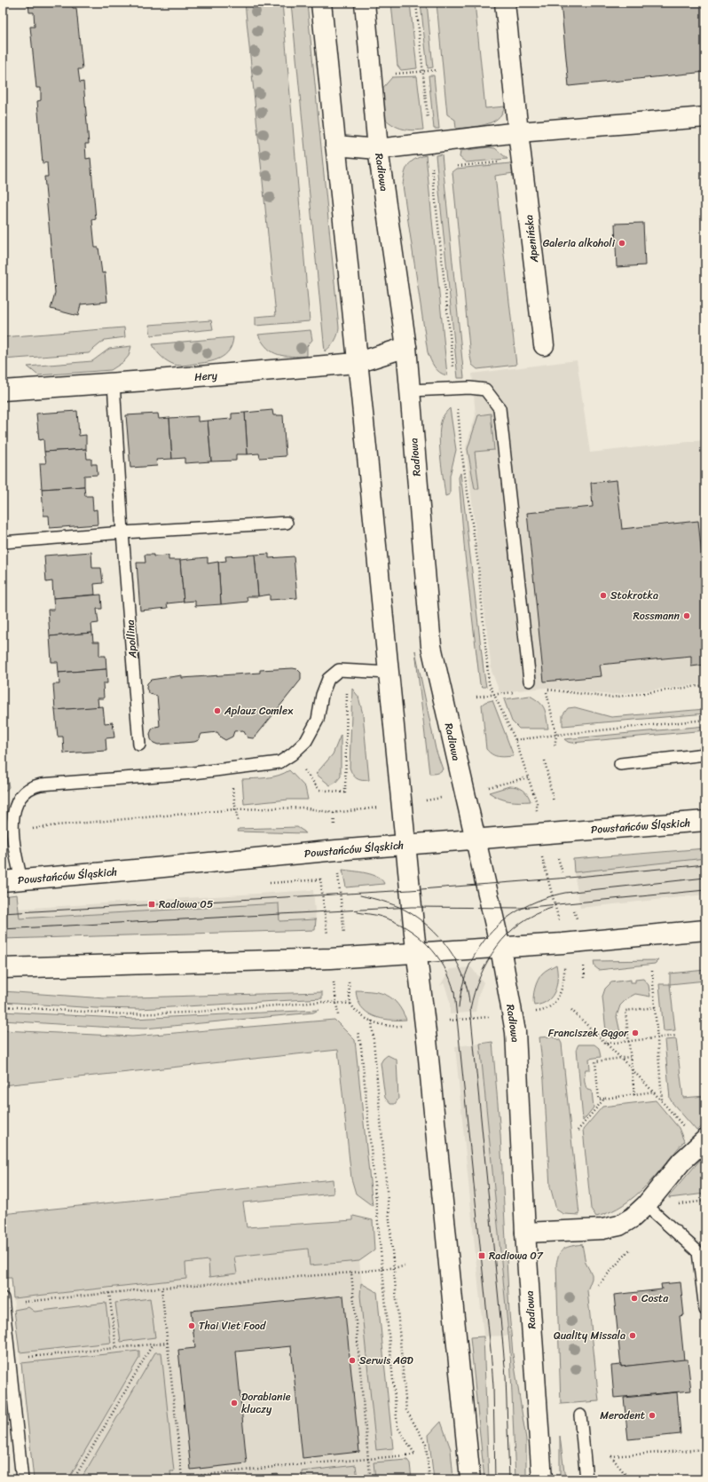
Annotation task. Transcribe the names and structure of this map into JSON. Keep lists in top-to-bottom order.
{
  "streets": {
    "main road": [
      "Radiowa",
      "Apenińska",
      "Hery",
      "Powstańców Śląskich"
    ],
    "lane": ["Apollina"]
  },
  "crossings": [
    ["Radiowa", "Hery"],
    ["Radiowa", "Powstańców Śląskich"],
    ["Hery", "Apollina"]
  ],
  "places": {
    "other": [
      "Galeria alkoholi",
      "Stokrotka",
      "Rossmann",
      "Aplauz Comlex",
      "Franciszek Gągor",
      "Costa",
      "Thai Viet Food",
      "Quality Missala",
      "Serwis AGD",
      "Dorabianie kluczy",
      "Merodent"
    ],
    "transit": ["Radiowa 05", "Radiowa 07"]
  }
}
